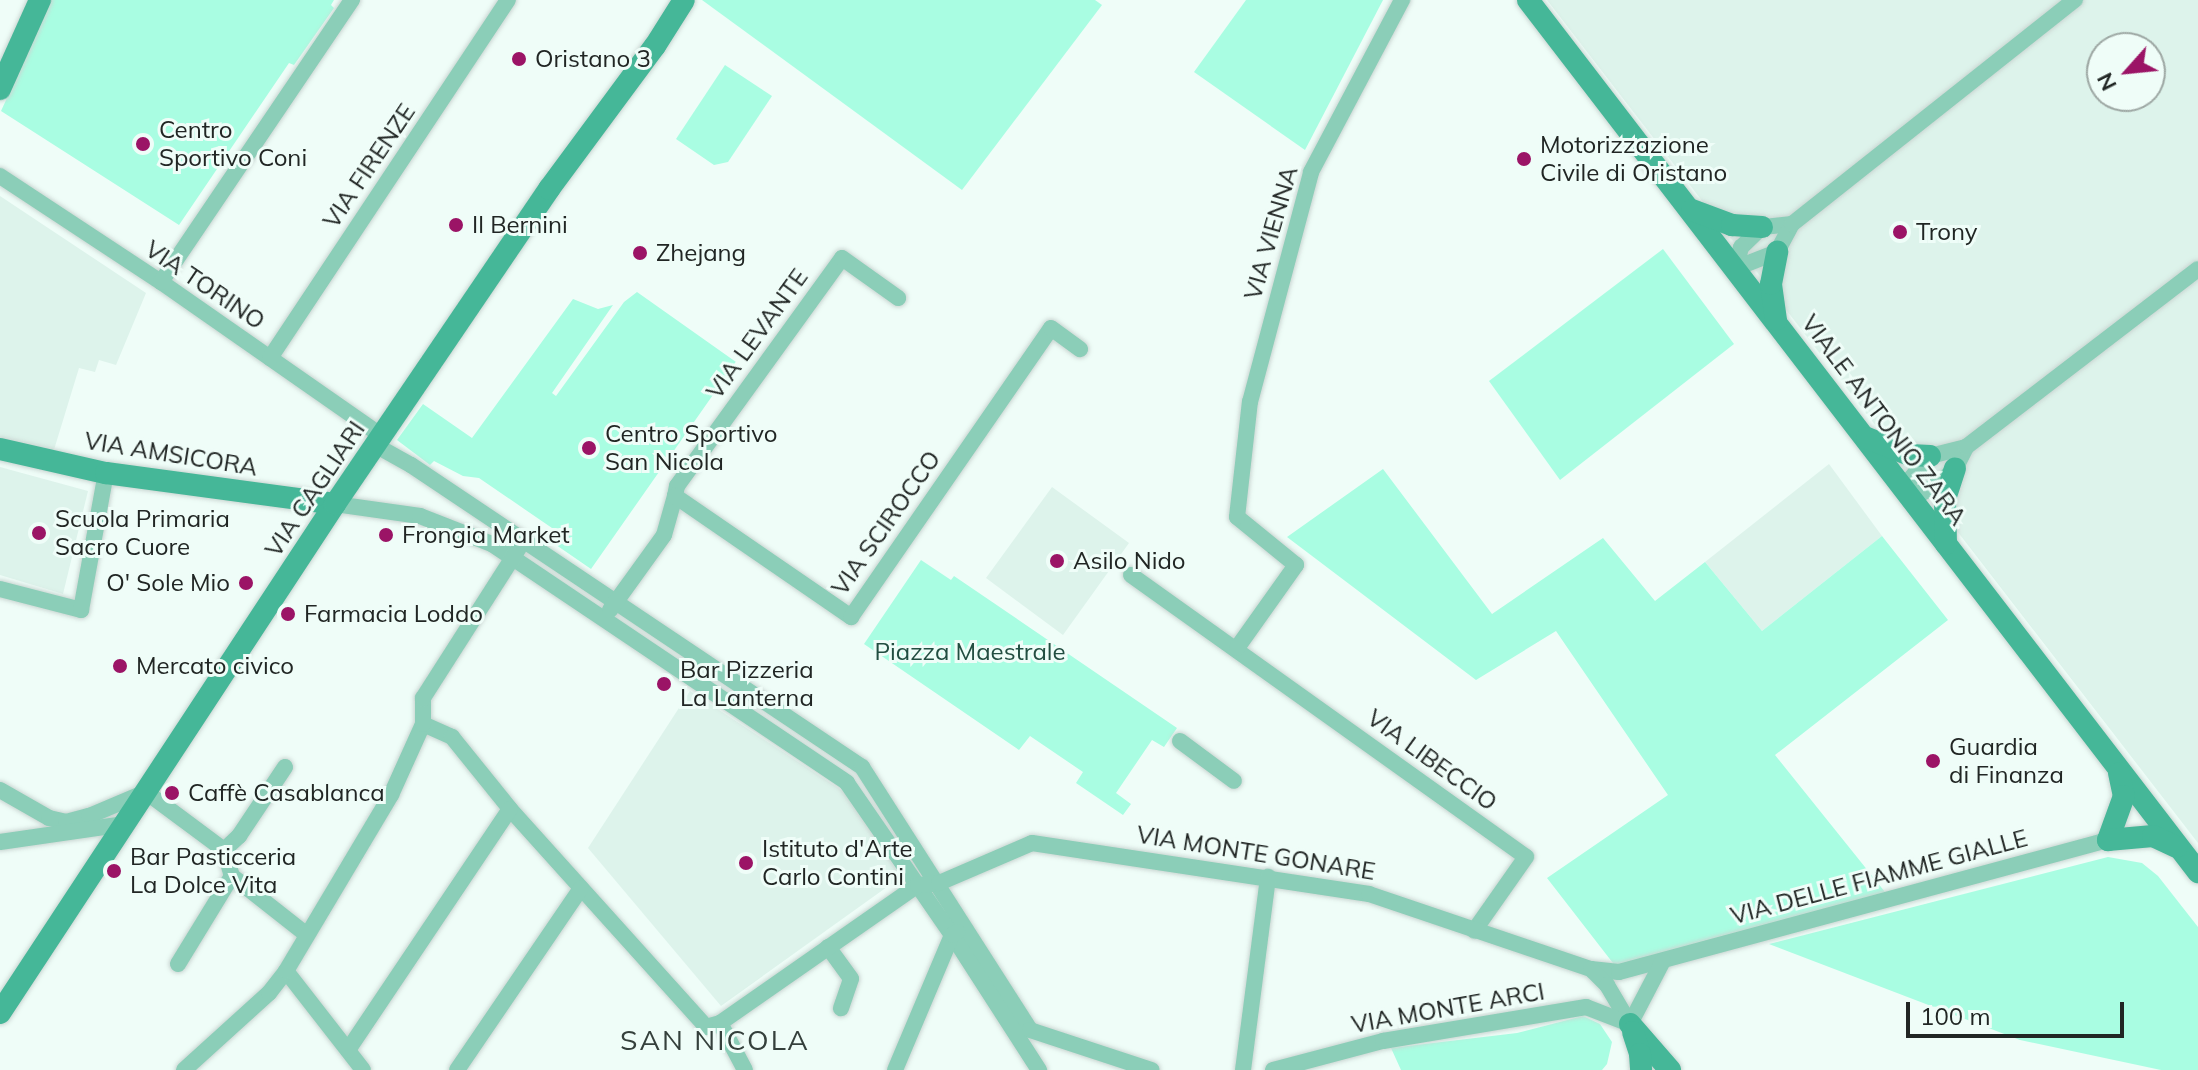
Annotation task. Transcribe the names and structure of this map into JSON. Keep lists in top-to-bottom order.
{
  "streets": {
    "main road": ["VIALE ANTONIO ZARA", "VIA AMSICORA", "VIA CAGLIARI"],
    "street": [
      "VIA FIRENZE",
      "VIA VIENNA",
      "VIA TORINO",
      "VIA LEVANTE",
      "VIA SCIROCCO",
      "VIA LIBECCIO",
      "VIA MONTE GONARE",
      "VIA DELLE FIAMME GIALLE",
      "VIA MONTE ARCI"
    ]
  },
  "crossings": [
    ["VIA FIRENZE", "VIA TORINO"],
    ["VIA VIENNA", "VIA LIBECCIO"],
    ["VIA TORINO", "VIA CAGLIARI"],
    ["VIA TORINO", "VIA MONTE GONARE"],
    ["VIA LEVANTE", "VIA SCIROCCO"],
    ["VIA AMSICORA", "VIA CAGLIARI"],
    ["VIA LIBECCIO", "VIA MONTE GONARE"],
    ["VIA MONTE GONARE", "VIA DELLE FIAMME GIALLE"]
  ],
  "districts": ["SAN NICOLA"],
  "parks": ["Piazza Maestrale"],
  "places": [
    "Oristano 3",
    "Centro Sportivo Coni",
    "Motorizzazione Civile di Oristano",
    "Il Bernini",
    "Trony",
    "Zhejang",
    "Centro Sportivo San Nicola",
    "Scuola Primaria Sacro Cuore",
    "Frongia Market",
    "Asilo Nido",
    "O' Sole Mio",
    "Farmacia Loddo",
    "Mercato civico",
    "Bar Pizzeria La Lanterna",
    "Guardia di Finanza",
    "Caffè Casablanca",
    "Istituto d'Arte Carlo Contini",
    "Bar Pasticceria La Dolce Vita"
  ],
  "scale_bar": "100 m",
  "north": "bottom left"
}
